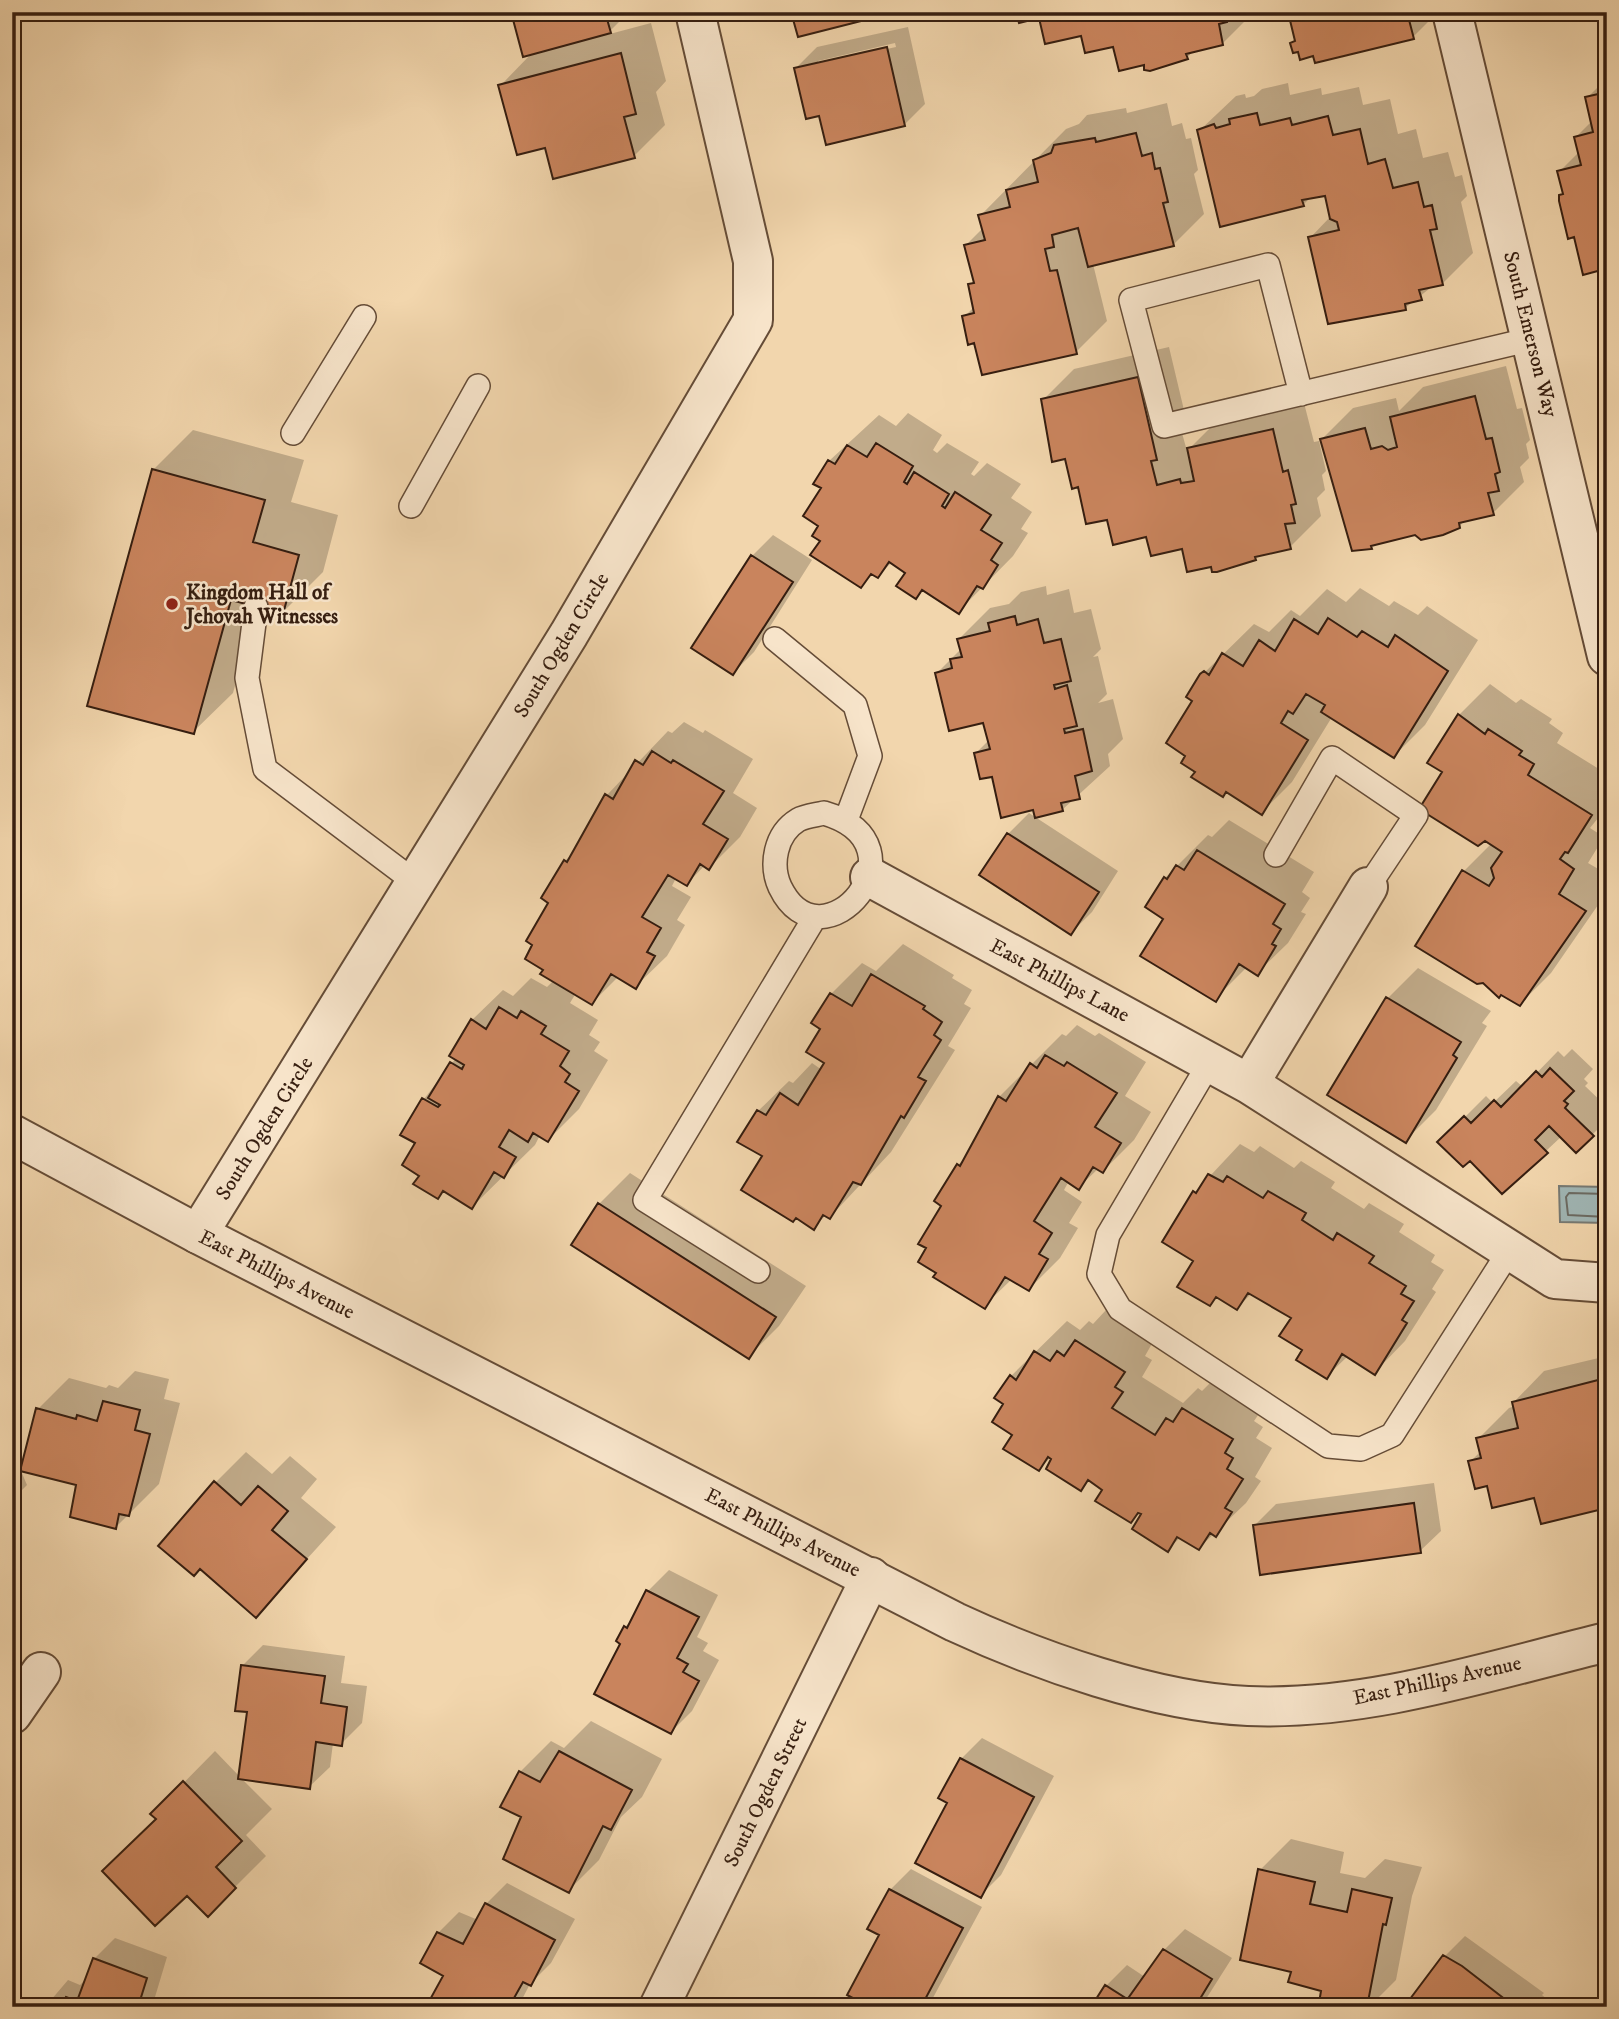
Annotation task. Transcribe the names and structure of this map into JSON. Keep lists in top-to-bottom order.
{
  "streets": {
    "street": [
      "South Emerson Way",
      "South Ogden Circle",
      "East Phillips Lane",
      "East Phillips Avenue",
      "South Ogden Street"
    ]
  },
  "crossings": [
    ["South Ogden Circle", "East Phillips Avenue"],
    ["East Phillips Avenue", "South Ogden Street"]
  ],
  "places": ["Kingdom Hall of Jehovah Witnesses"]
}
